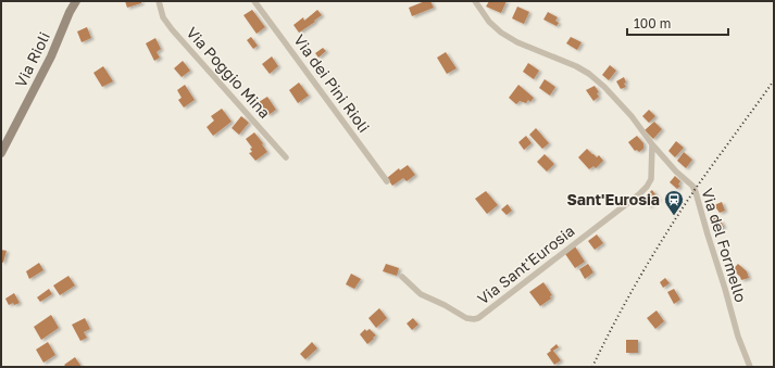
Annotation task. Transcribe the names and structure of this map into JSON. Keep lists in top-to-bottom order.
{
  "streets": {
    "main road": ["Via Rioli"],
    "street": [
      "Via Poggio Mina",
      "Via dei Pini Rioli",
      "Via del Formello",
      "Via Sant'Eurosia"
    ]
  },
  "crossings": [
    ["Via del Formello", "Via Sant'Eurosia"]
  ],
  "places": {
    "station": ["Sant'Eurosia"]
  },
  "scale_bar": "100 m"
}
